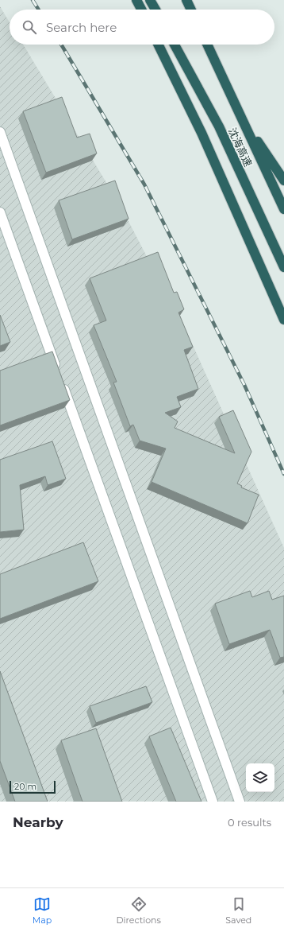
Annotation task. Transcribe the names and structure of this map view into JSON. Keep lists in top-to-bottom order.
{
  "streets": {
    "highway": ["沈海高速"]
  },
  "scale_bar": "20 m",
  "page": {
    "search": "Search here",
    "scale": "20 m",
    "heading": ["Nearby", "0 results"],
    "nav": ["Map", "Directions", "Saved"]
  }
}
